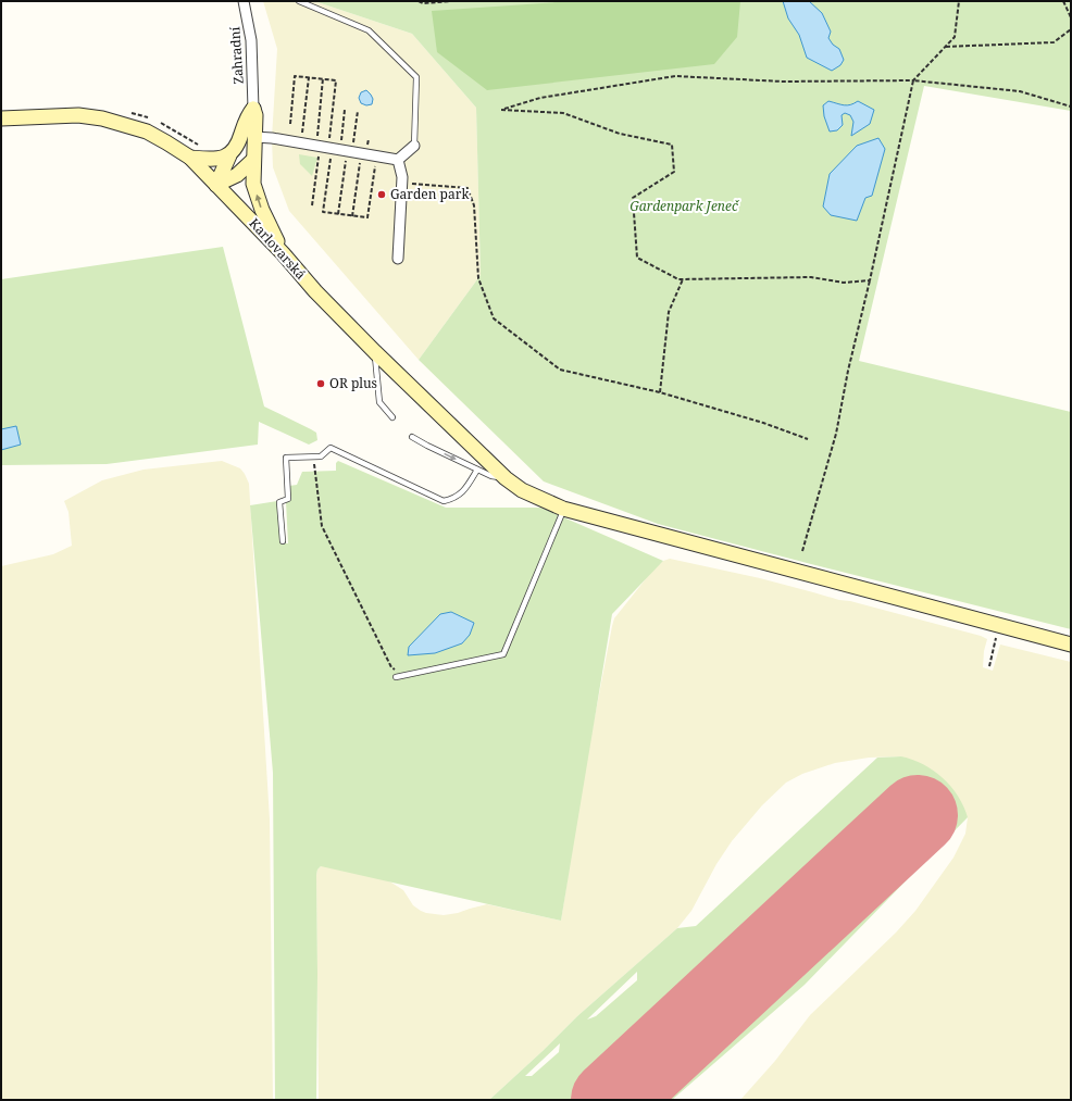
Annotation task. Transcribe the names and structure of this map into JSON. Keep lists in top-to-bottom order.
{
  "streets": {
    "main road": ["Karlovarská"],
    "street": ["Zahradní"]
  },
  "parks": ["Gardenpark Jeneč"],
  "places": ["Garden park", "OR plus"]
}
